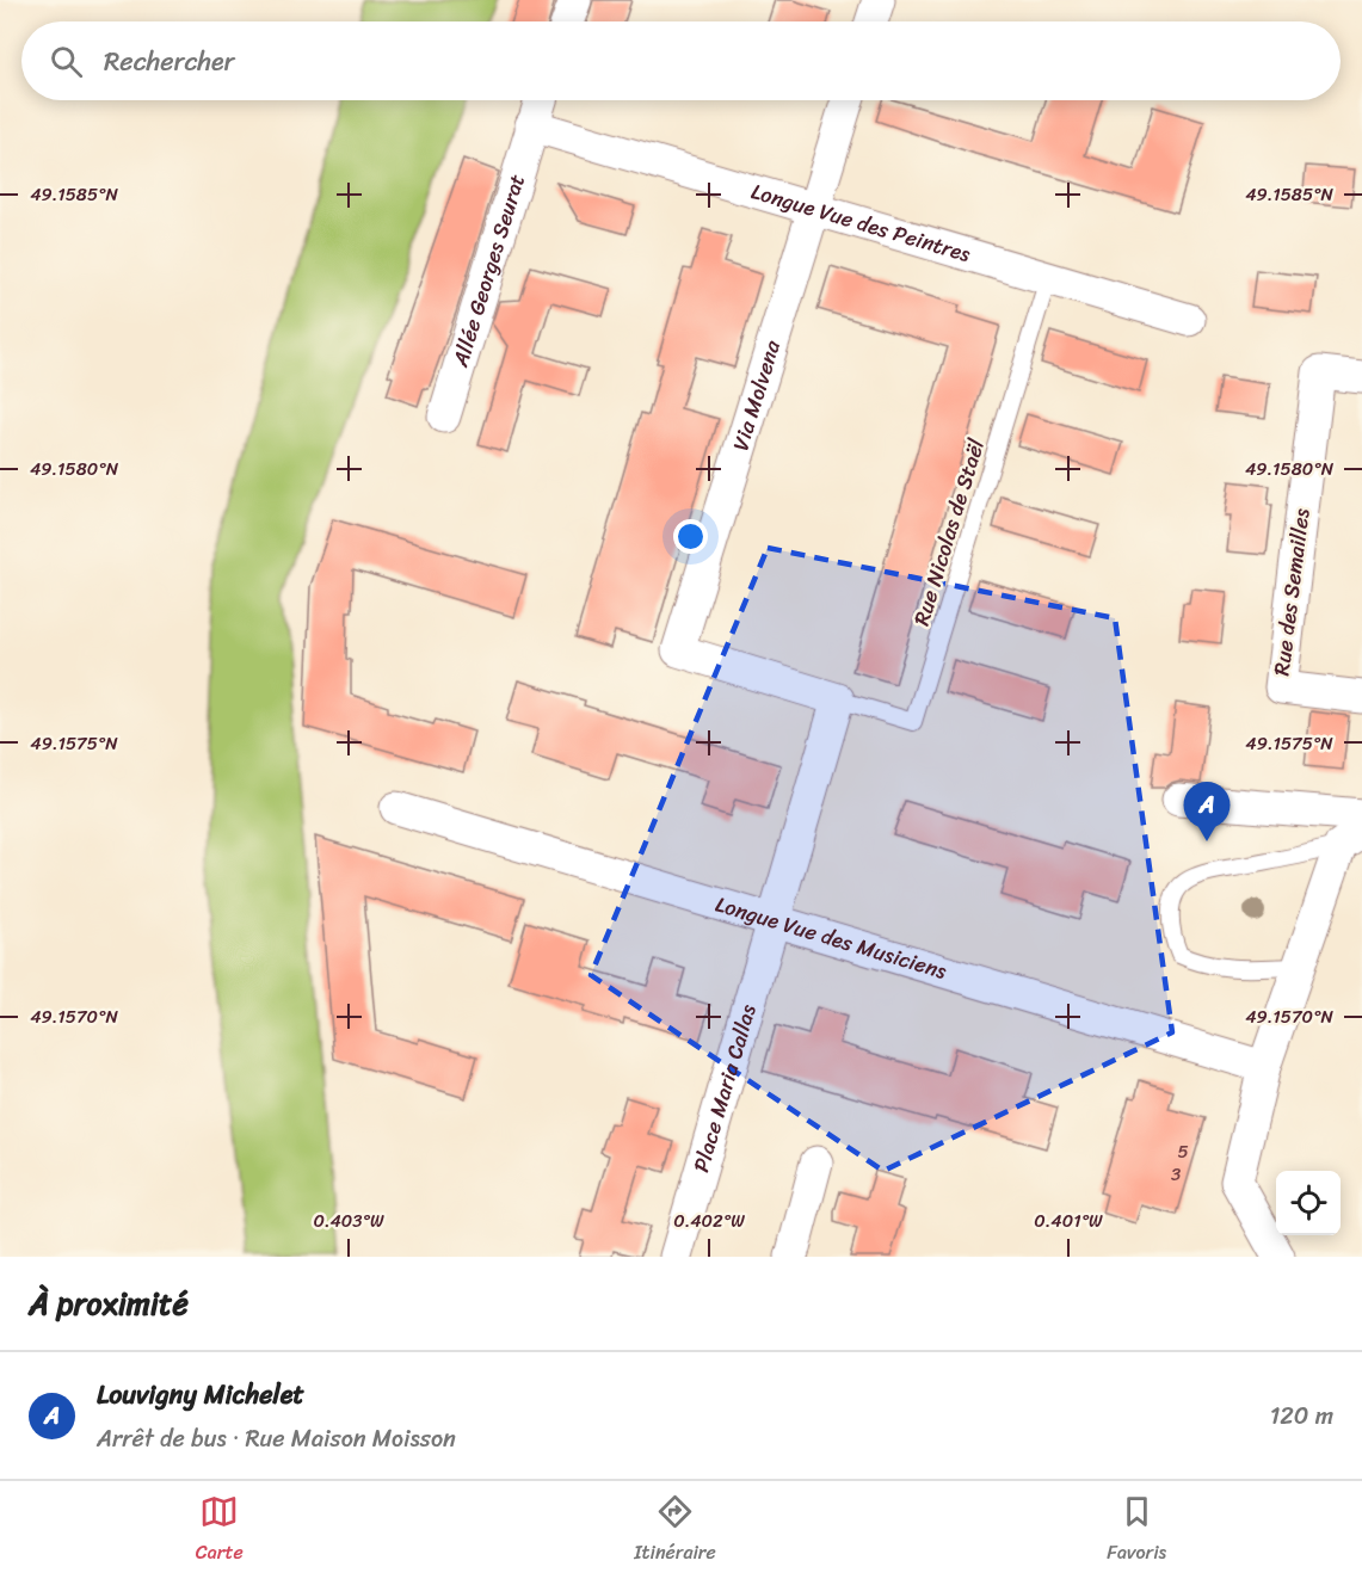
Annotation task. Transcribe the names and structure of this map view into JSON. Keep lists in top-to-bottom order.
{
  "streets": {
    "street": [
      "Longue Vue des Peintres",
      "Allée Georges Seurat",
      "Via Molvena",
      "Rue des Semailles",
      "Longue Vue des Musiciens",
      "Place Maria Callas"
    ],
    "lane": ["Rue Nicolas de Staël"]
  },
  "crossings": [
    ["Longue Vue des Peintres", "Allée Georges Seurat"],
    ["Longue Vue des Peintres", "Via Molvena"],
    ["Longue Vue des Peintres", "Rue Nicolas de Staël"],
    ["Via Molvena", "Rue Nicolas de Staël"],
    ["Longue Vue des Musiciens", "Place Maria Callas"]
  ],
  "house_numbers": ["5", "3"],
  "page": {
    "search": "Rechercher",
    "pins": "A",
    "heading": "À proximité",
    "list": [
      {
        "mark": "A",
        "name": "Louvigny Michelet",
        "note": "Arrêt de bus · Rue Maison Moisson",
        "value": "120 m"
      }
    ],
    "nav": ["Carte", "Itinéraire", "Favoris"]
  },
  "coordinates": [
    "49.1585°N",
    "49.1580°N",
    "49.1575°N",
    "49.1570°N",
    "0.403°W",
    "0.402°W",
    "0.401°W"
  ]
}
